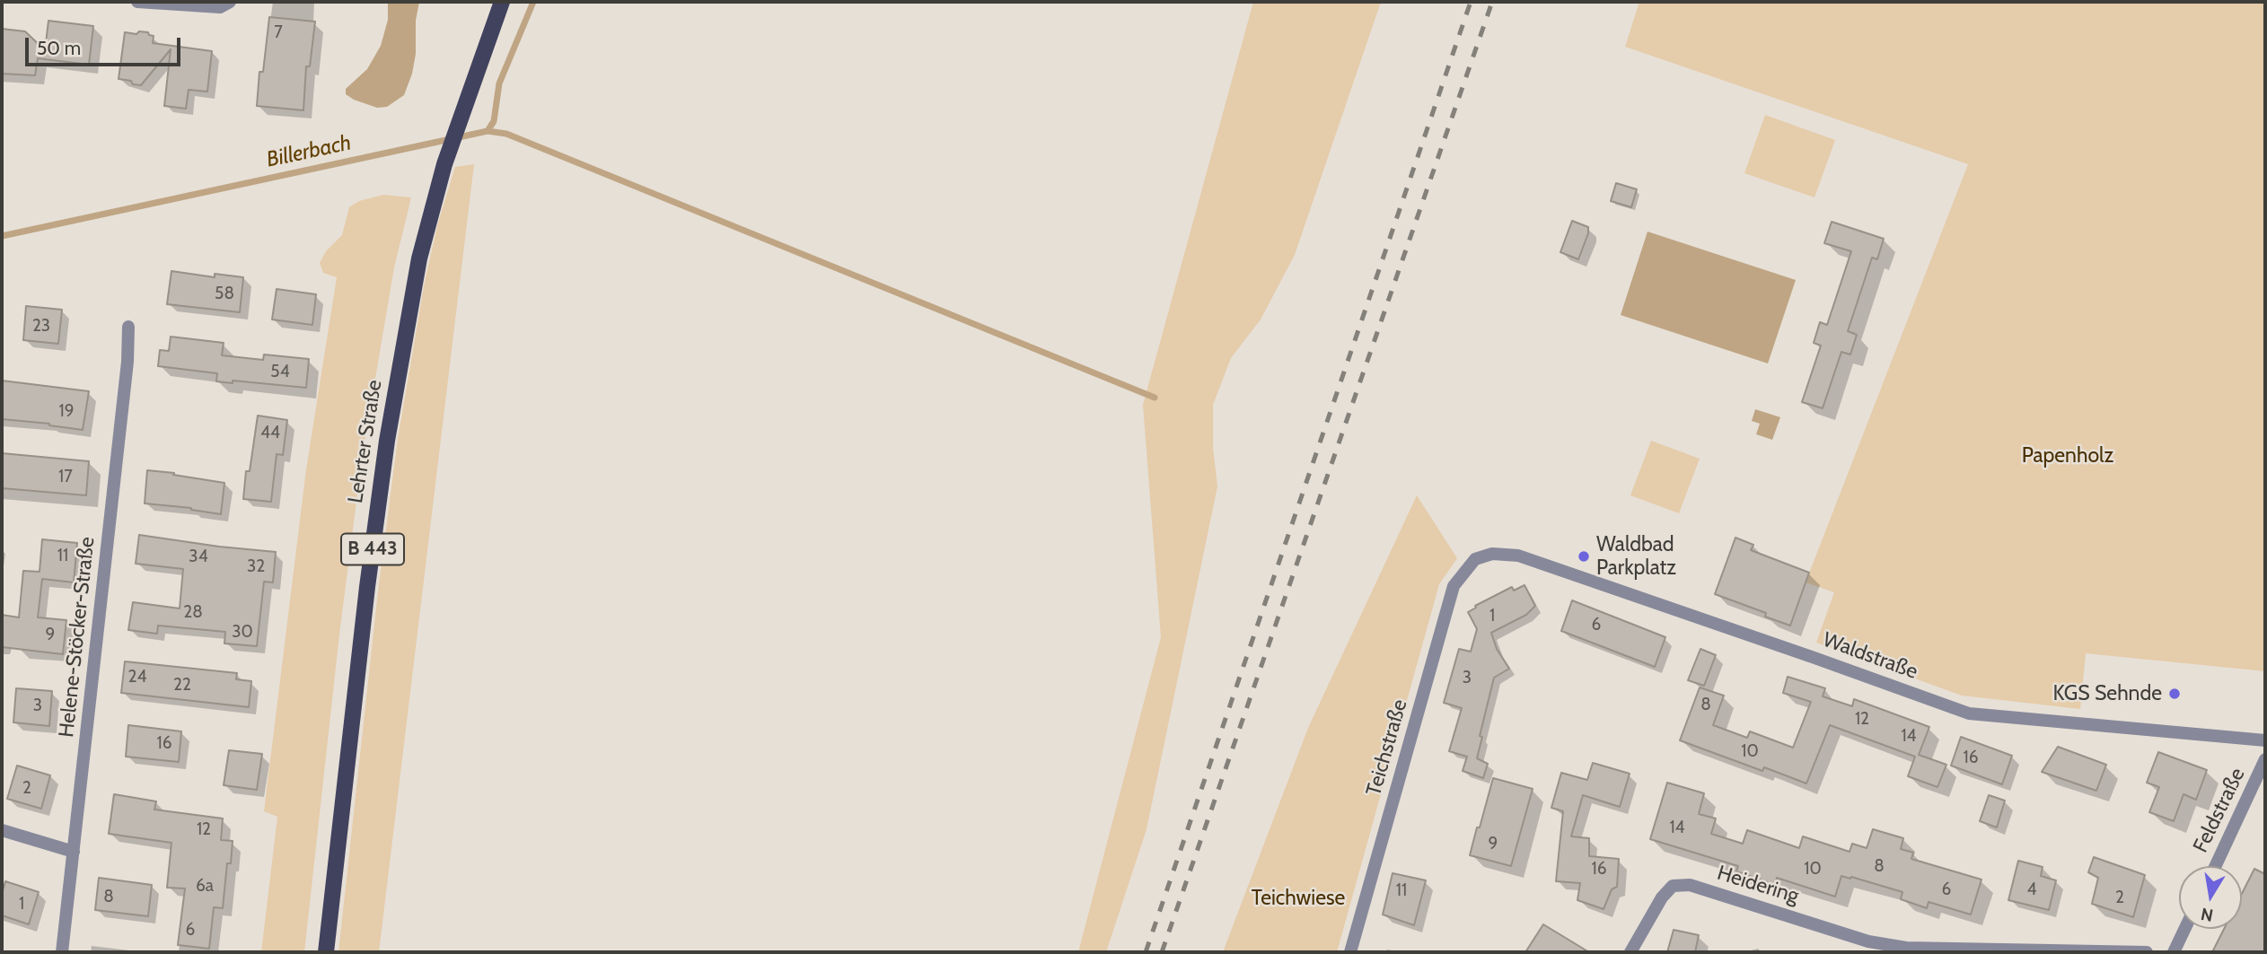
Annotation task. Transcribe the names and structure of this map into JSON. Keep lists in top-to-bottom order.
{
  "streets": {
    "main road": ["Lehrter Straße", "B 443"],
    "street": [
      "Helene-Stöcker-Straße",
      "Waldstraße",
      "Teichstraße",
      "Feldstraße",
      "Heidering"
    ]
  },
  "crossings": [
    ["Waldstraße", "Teichstraße"]
  ],
  "water": ["Billerbach"],
  "parks": ["Papenholz", "Teichwiese"],
  "places": ["Waldbad Parkplatz", "KGS Sehnde"],
  "house_numbers": [
    "7",
    "58",
    "23",
    "54",
    "19",
    "44",
    "17",
    "11",
    "34",
    "32",
    "28",
    "1",
    "6",
    "30",
    "9",
    "24",
    "3",
    "22",
    "8",
    "3",
    "12",
    "14",
    "16",
    "10",
    "16",
    "2",
    "14",
    "12",
    "9",
    "8",
    "16",
    "10",
    "6a",
    "6",
    "4",
    "11",
    "8",
    "2",
    "1",
    "6"
  ],
  "scale_bar": "50 m",
  "north": "bottom"
}
